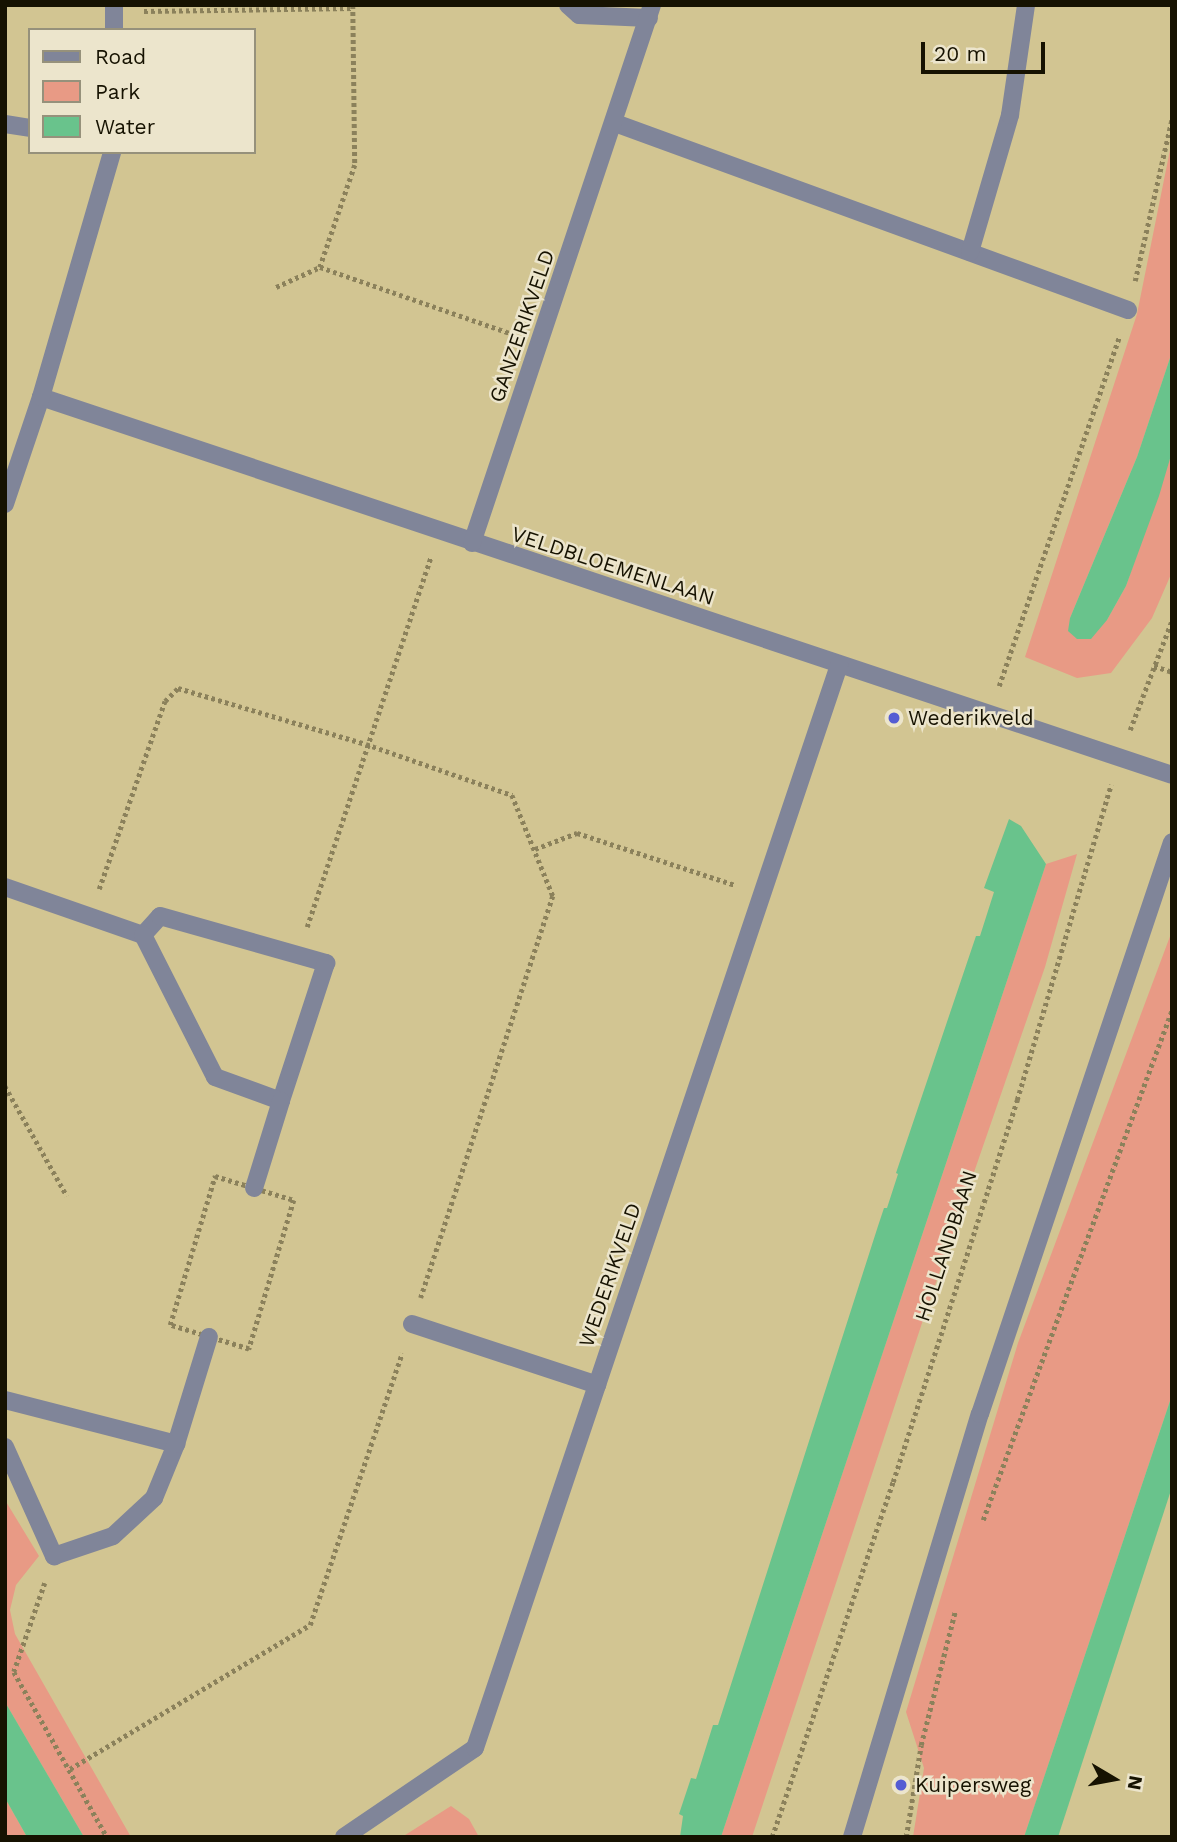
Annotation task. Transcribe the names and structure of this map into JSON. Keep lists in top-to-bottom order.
{
  "streets": {
    "street": ["GANZERIKVELD", "VELDBLOEMENLAAN", "WEDERIKVELD"],
    "path": ["HOLLANDBAAN"]
  },
  "crossings": [
    ["GANZERIKVELD", "VELDBLOEMENLAAN"],
    ["VELDBLOEMENLAAN", "HOLLANDBAAN"],
    ["VELDBLOEMENLAAN", "WEDERIKVELD"]
  ],
  "places": ["Wederikveld", "Kuipersweg"],
  "legend": ["Road", "Park", "Water"],
  "scale_bar": "20 m",
  "north": "right"
}
